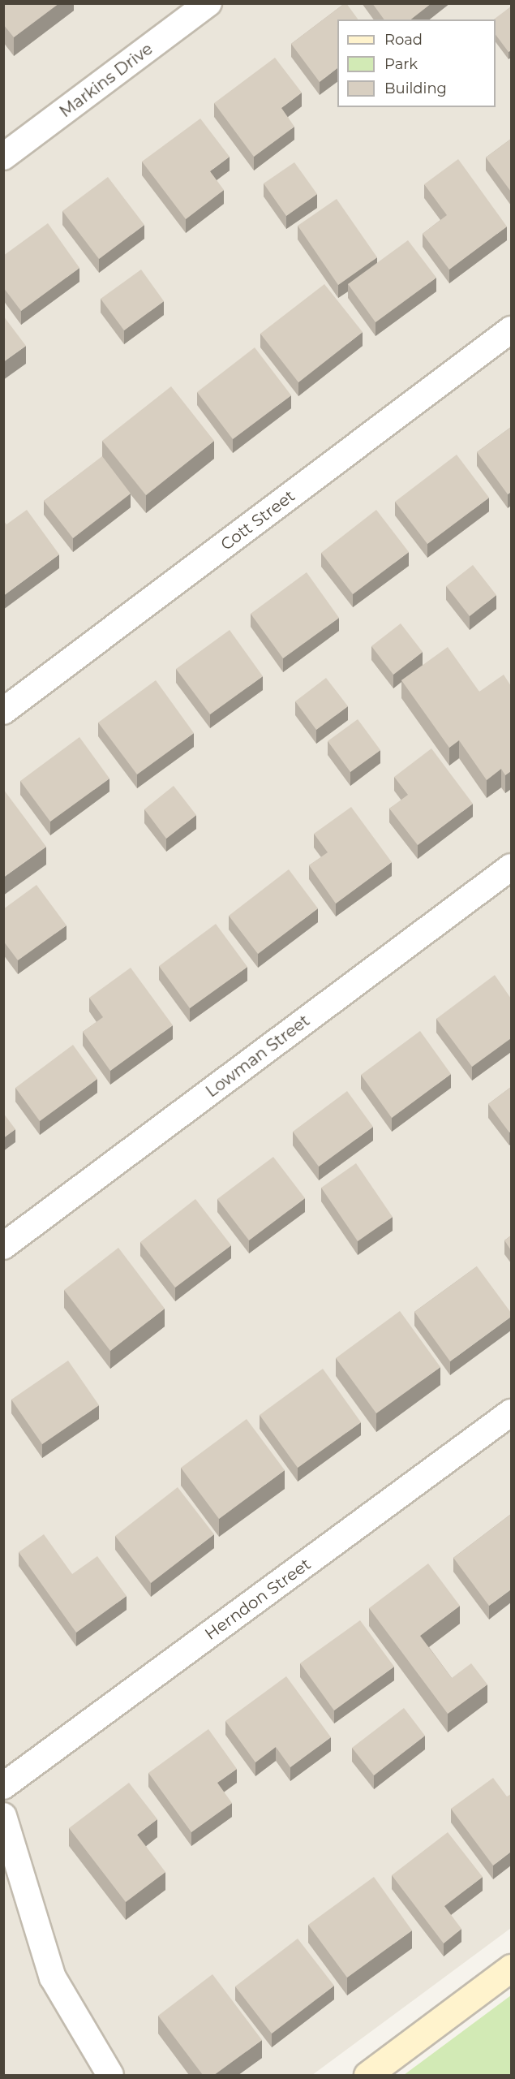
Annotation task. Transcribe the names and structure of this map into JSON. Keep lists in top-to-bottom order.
{
  "streets": {
    "street": [
      "Markins Drive",
      "Cott Street",
      "Lowman Street",
      "Herndon Street"
    ]
  },
  "legend": ["Road", "Park", "Building"]
}
